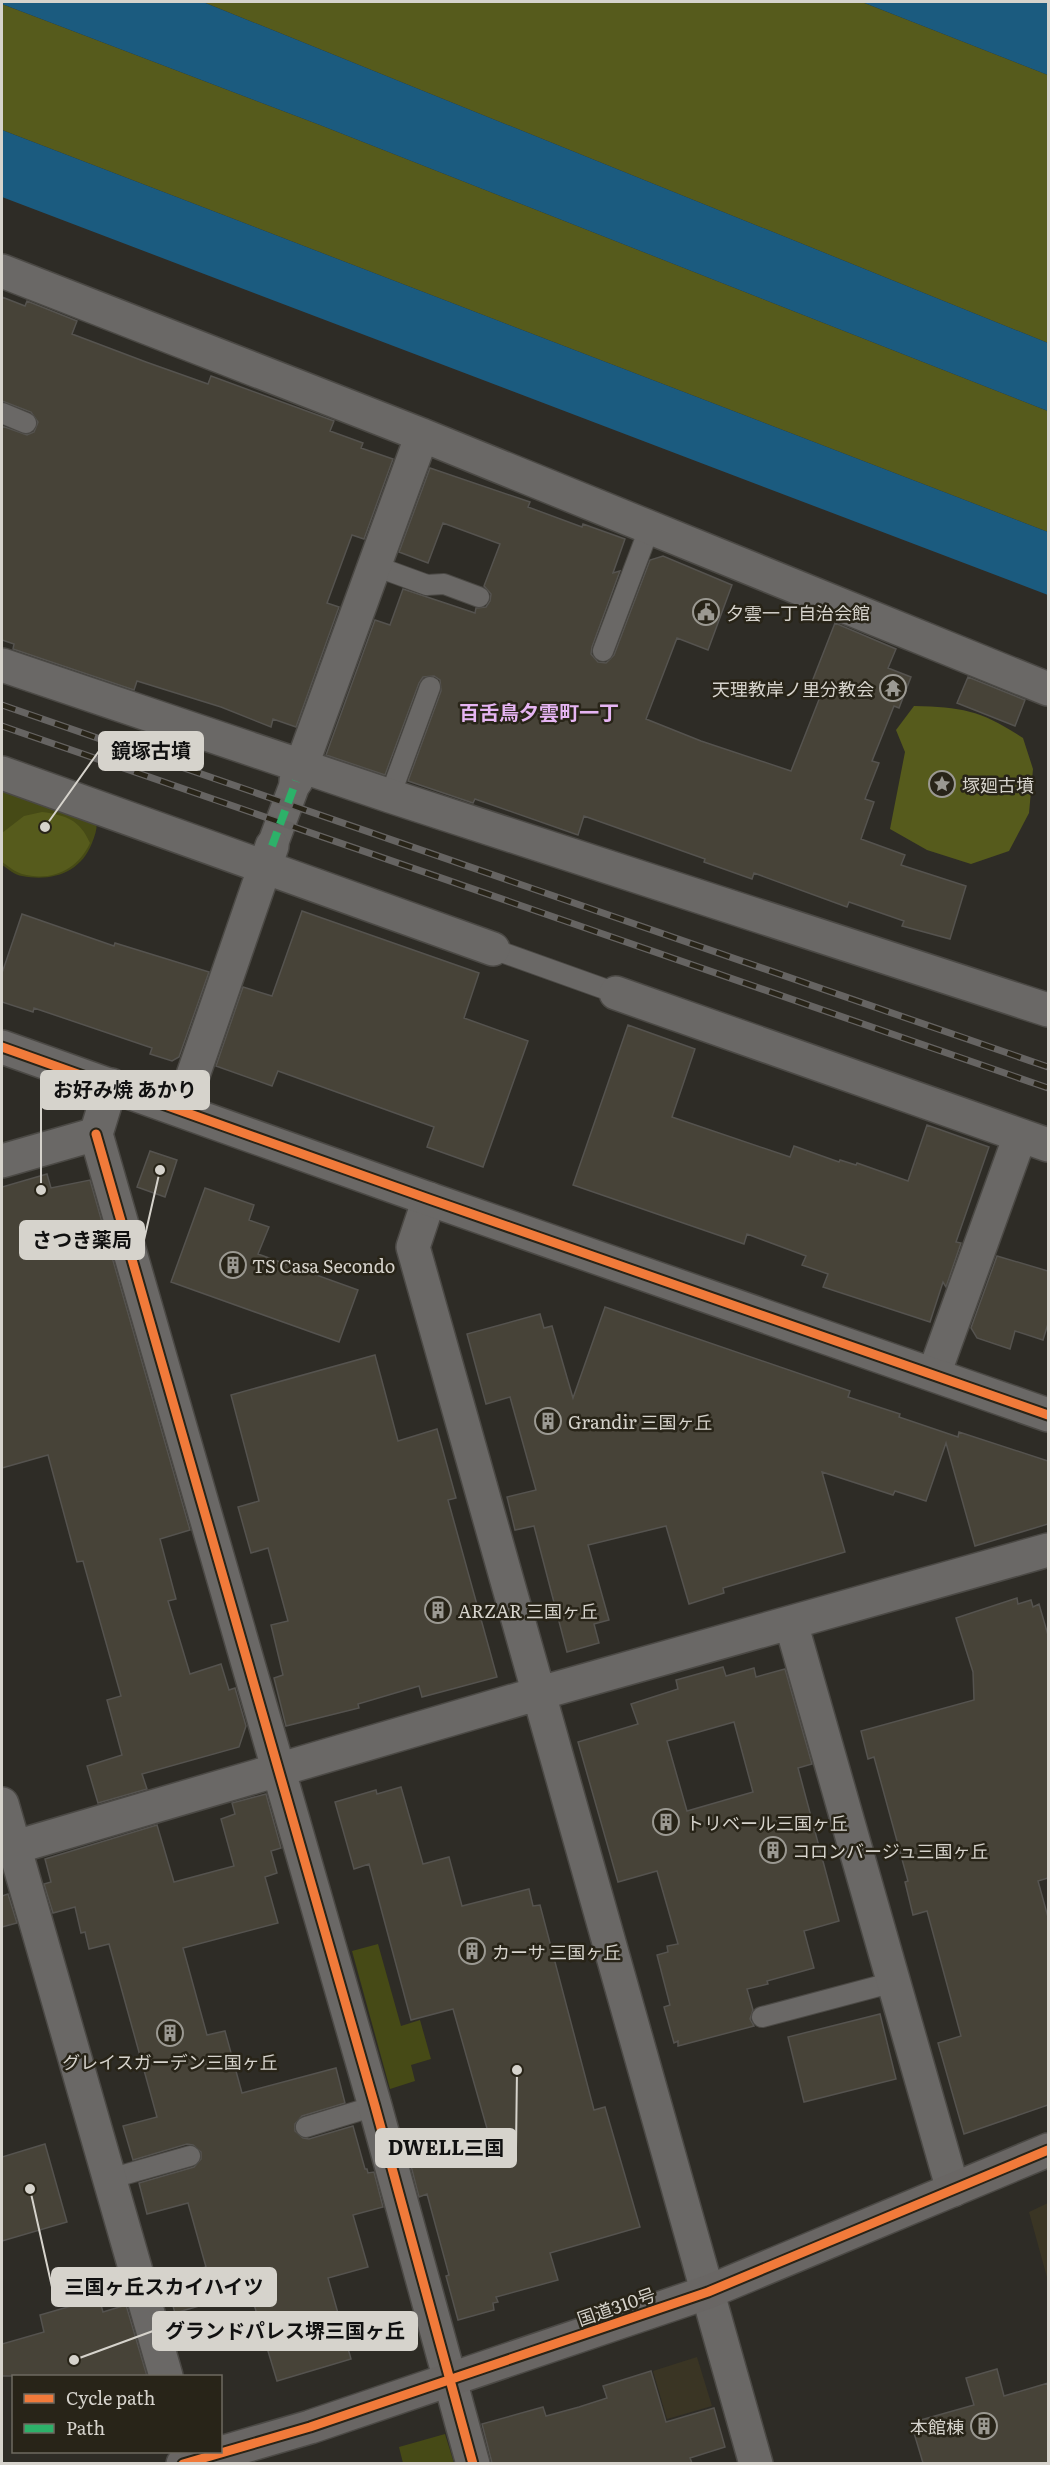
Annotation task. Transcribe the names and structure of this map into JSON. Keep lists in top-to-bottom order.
{
  "streets": {
    "highway": ["国道310号"]
  },
  "districts": ["百舌鳥夕雲町一丁"],
  "places": {
    "public building": ["夕雲一丁自治会館"],
    "temple": ["天理教岸ノ里分教会"],
    "place": ["塚廻古墳"],
    "other": [
      "鏡塚古墳",
      "さつき薬局",
      "お好み焼 あかり",
      "DWELL三国",
      "三国ヶ丘スカイハイツ",
      "グランドパレス堺三国ヶ丘"
    ],
    "building": [
      "TS Casa Secondo",
      "Grandir 三国ヶ丘",
      "ARZAR 三国ヶ丘",
      "トリベール三国ヶ丘",
      "コロンバージュ三国ヶ丘",
      "カーサ 三国ヶ丘",
      "グレイスガーデン三国ヶ丘",
      "本館棟"
    ]
  },
  "legend": ["Cycle path", "Path"]
}
